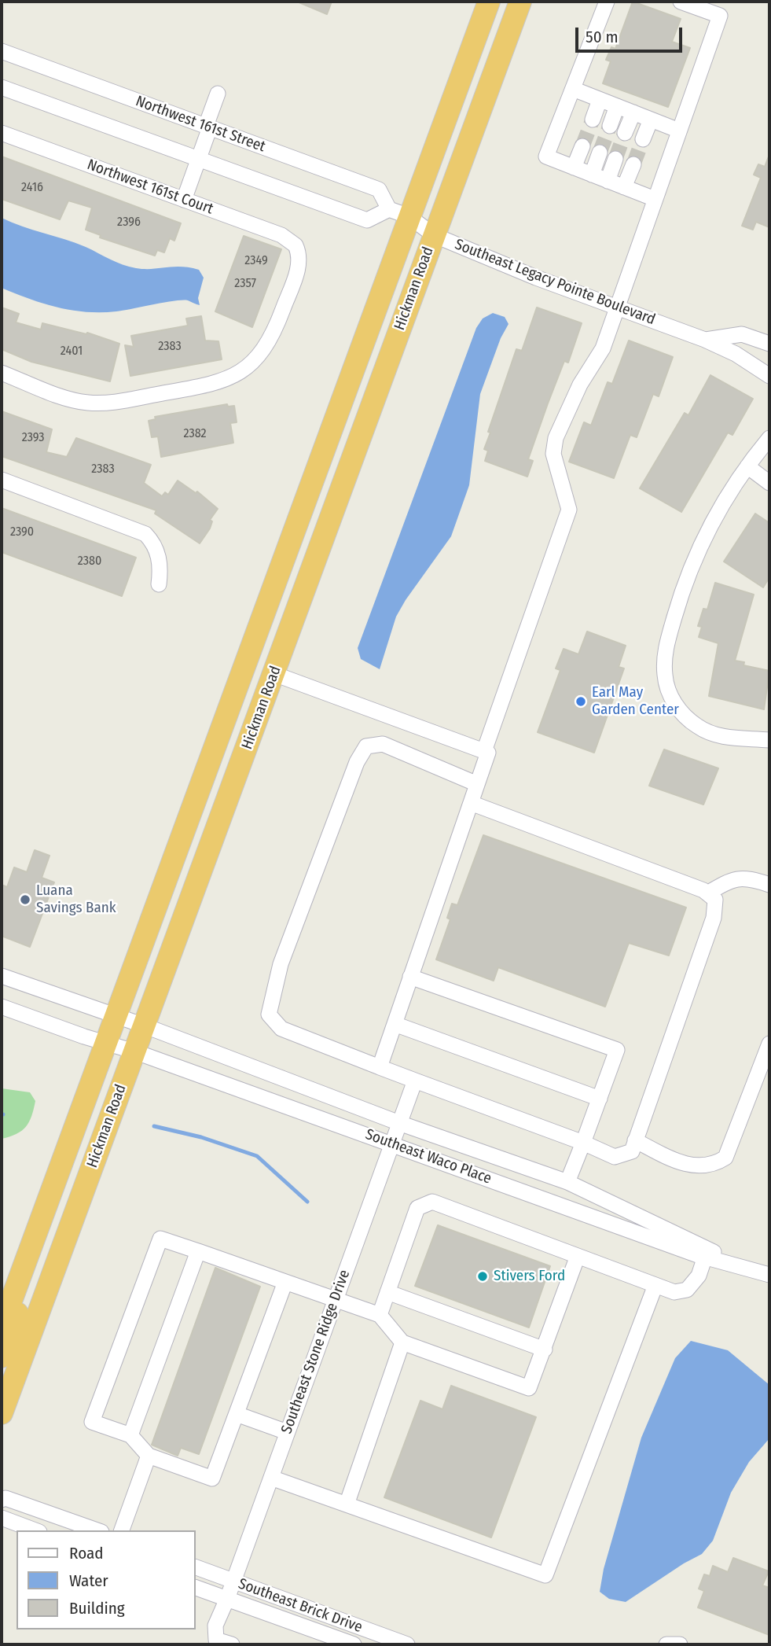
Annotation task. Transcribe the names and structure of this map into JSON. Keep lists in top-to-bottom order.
{
  "streets": {
    "highway": ["Hickman Road"],
    "street": [
      "Northwest 161st Street",
      "Northwest 161st Court",
      "Southeast Legacy Pointe Boulevard",
      "Southeast Waco Place",
      "Southeast Stone Ridge Drive",
      "Southeast Brick Drive"
    ]
  },
  "crossings": [
    ["Northwest 161st Street", "Southeast Legacy Pointe Boulevard"],
    ["Northwest 161st Street", "Hickman Road"],
    ["Southeast Legacy Pointe Boulevard", "Hickman Road"],
    ["Hickman Road", "Southeast Waco Place"],
    ["Southeast Waco Place", "Southeast Stone Ridge Drive"],
    ["Southeast Stone Ridge Drive", "Southeast Brick Drive"]
  ],
  "places": ["Earl May Garden Center", "Luana Savings Bank", "Stivers Ford"],
  "house_numbers": [
    "2416",
    "2396",
    "2349",
    "2357",
    "2383",
    "2401",
    "2382",
    "2393",
    "2383",
    "2390",
    "2380"
  ],
  "legend": ["Road", "Water", "Building"],
  "scale_bar": "50 m"
}
